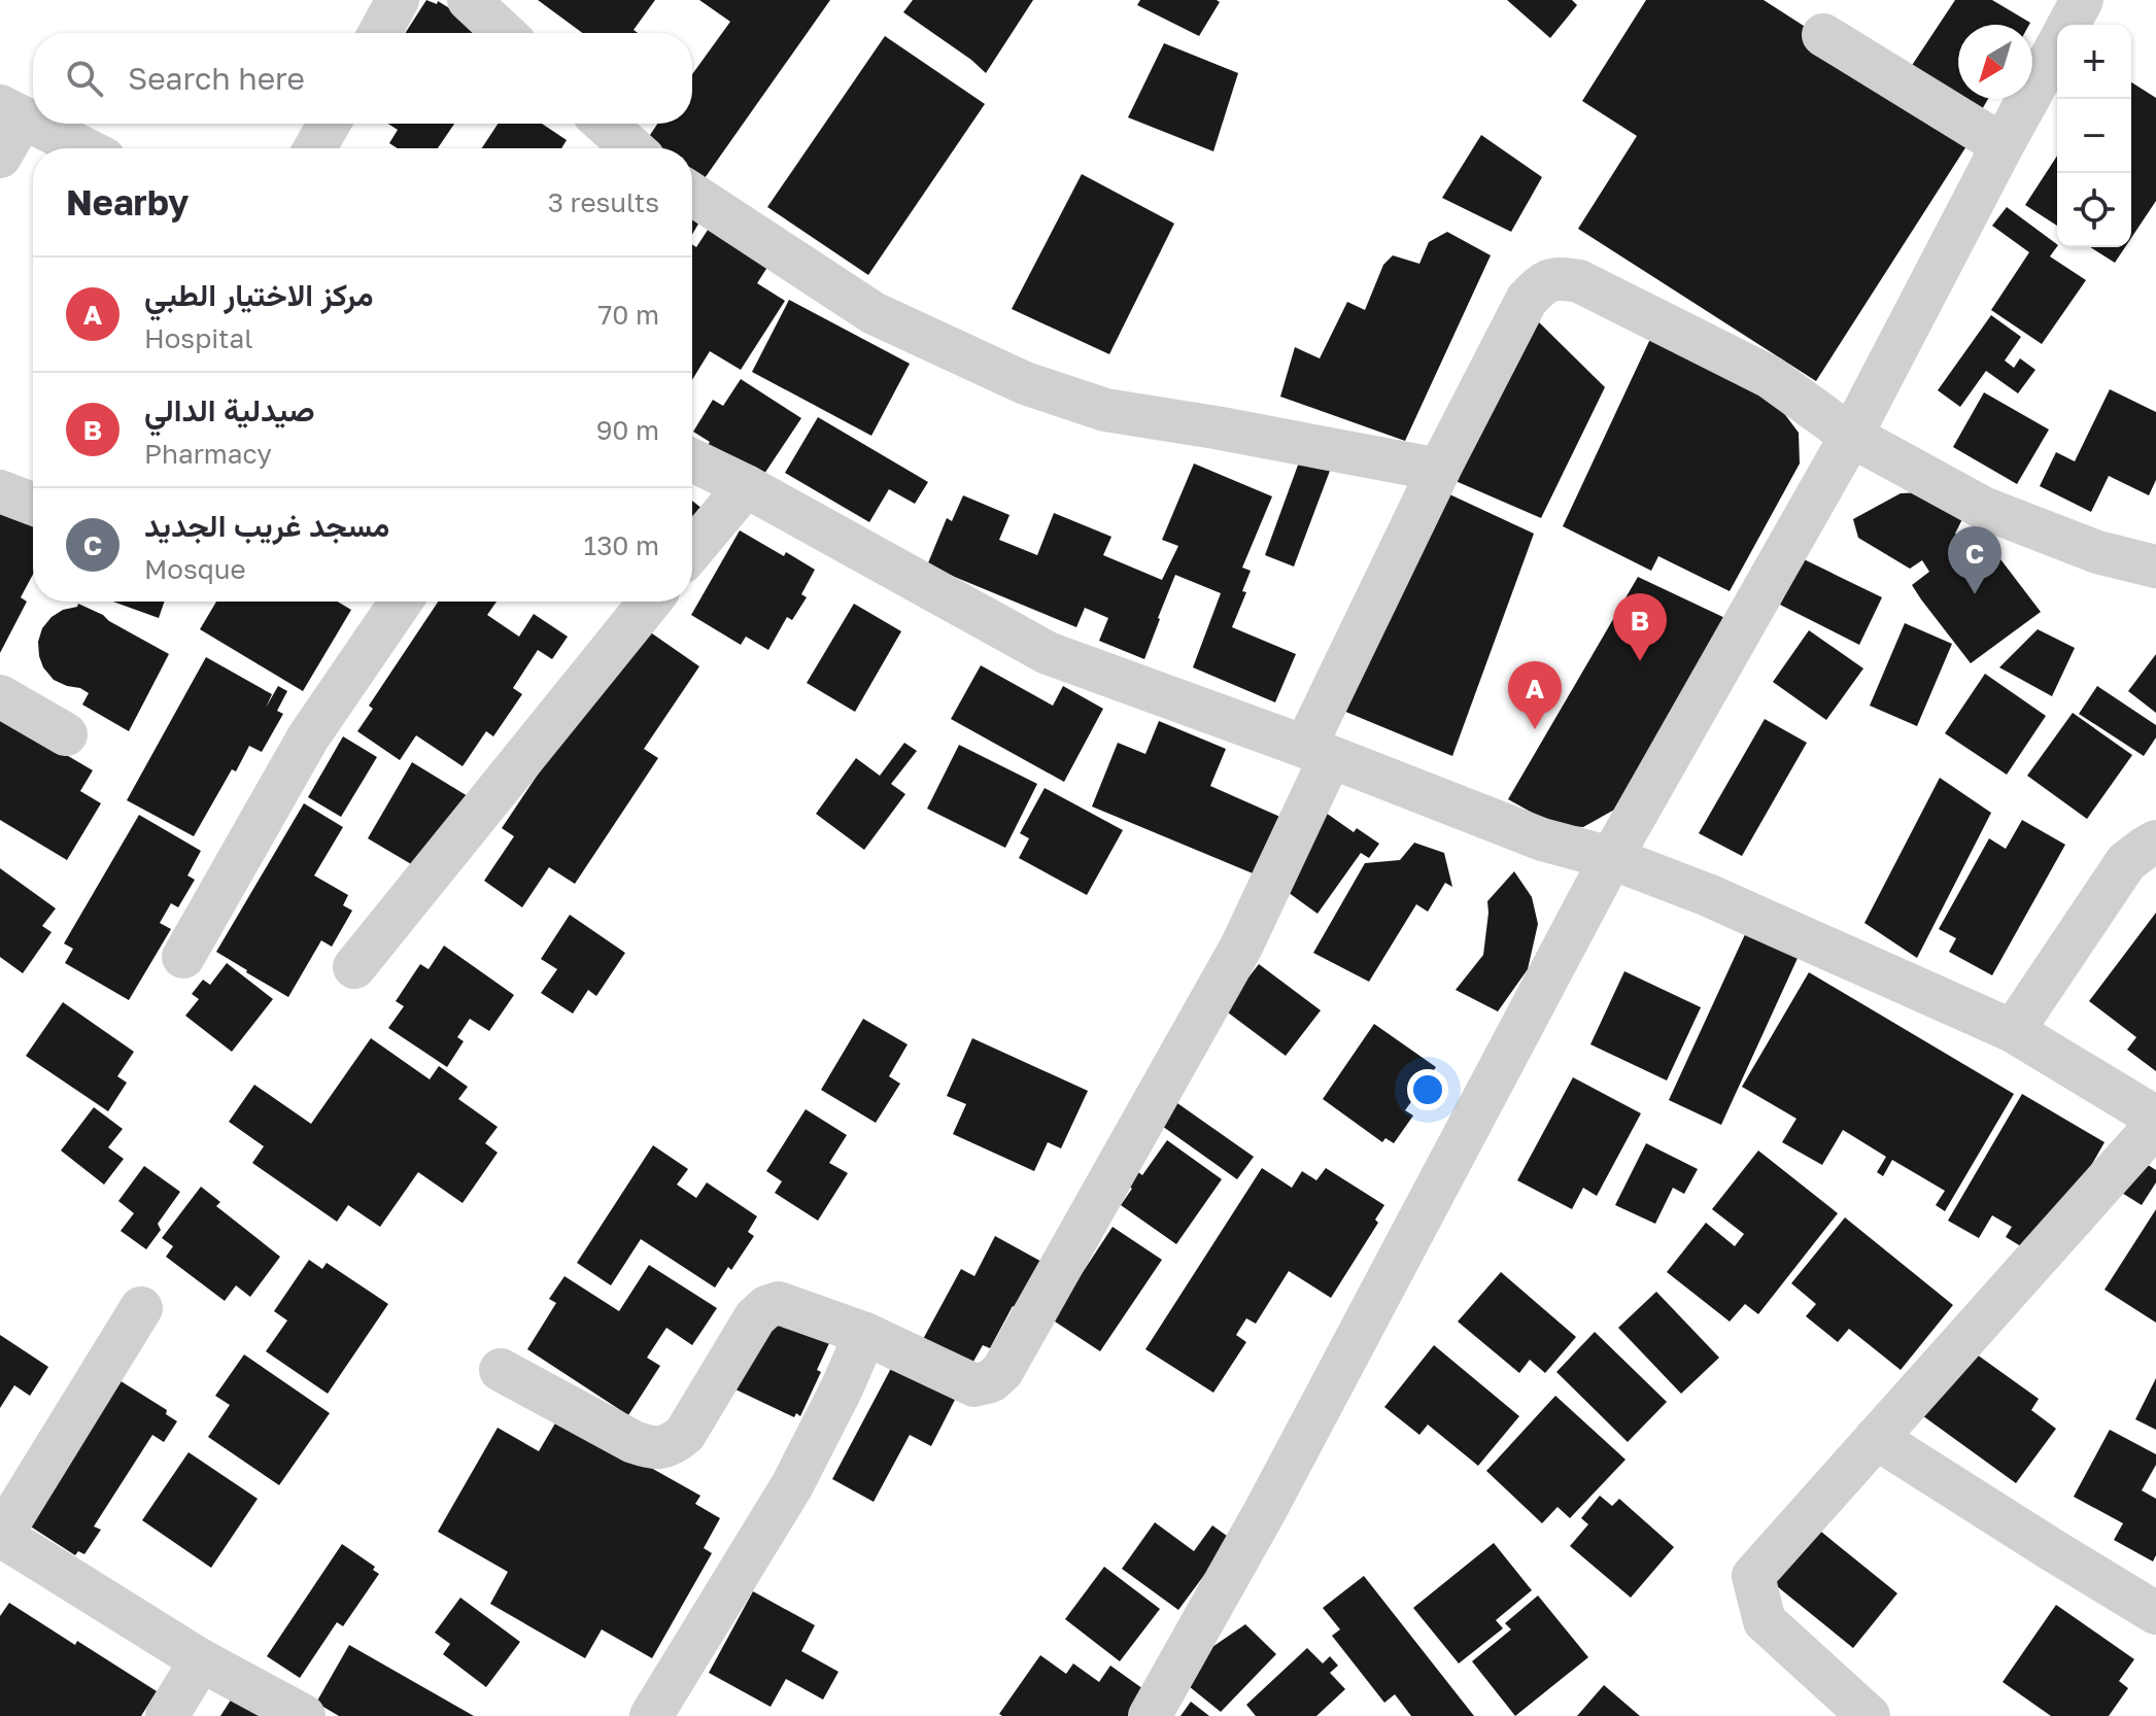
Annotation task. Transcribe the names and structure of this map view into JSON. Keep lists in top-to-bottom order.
{
  "north": "bottom left",
  "page": {
    "map_buttons": ["+", "−"],
    "search": "Search here",
    "heading": ["Nearby", "3 results"],
    "list": [
      {
        "mark": "A",
        "name": "مركز الاختيار الطبي",
        "note": "Hospital",
        "value": "70 m"
      },
      {
        "mark": "B",
        "name": "صيدلية الدالي",
        "note": "Pharmacy",
        "value": "90 m"
      },
      {
        "mark": "C",
        "name": "مسجد غريب الجديد",
        "note": "Mosque",
        "value": "130 m"
      }
    ],
    "pins": ["C", "B", "A"]
  }
}
